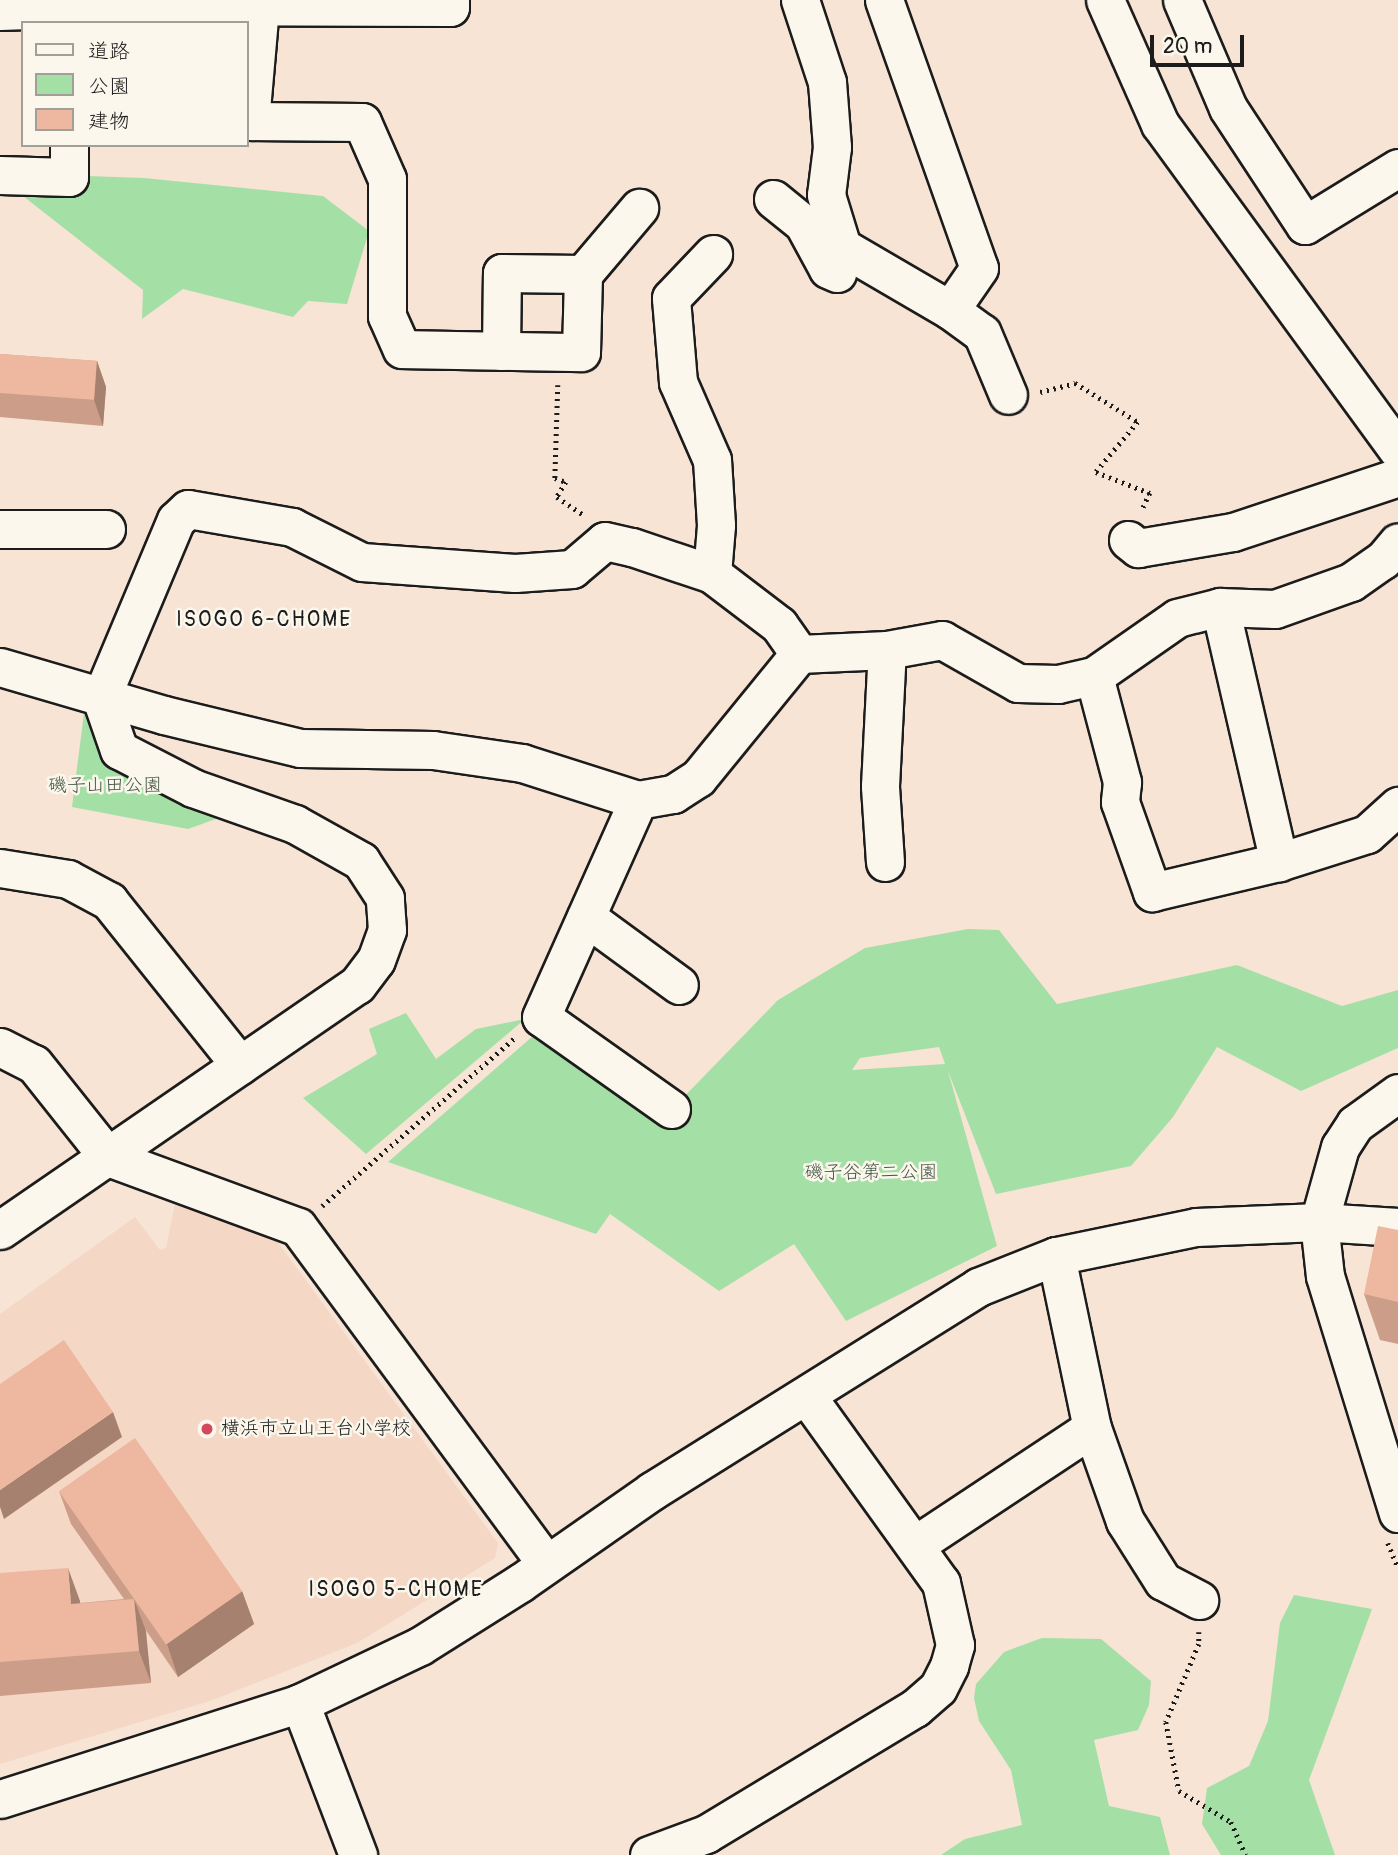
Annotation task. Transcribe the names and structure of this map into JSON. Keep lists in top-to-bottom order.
{
  "districts": ["ISOGO 6-CHOME", "ISOGO 5-CHOME"],
  "parks": ["磯子山田公園", "磯子谷第二公園"],
  "places": ["横浜市立山王台小学校"],
  "legend": ["道路", "公園", "建物"],
  "scale_bar": "20 m"
}
